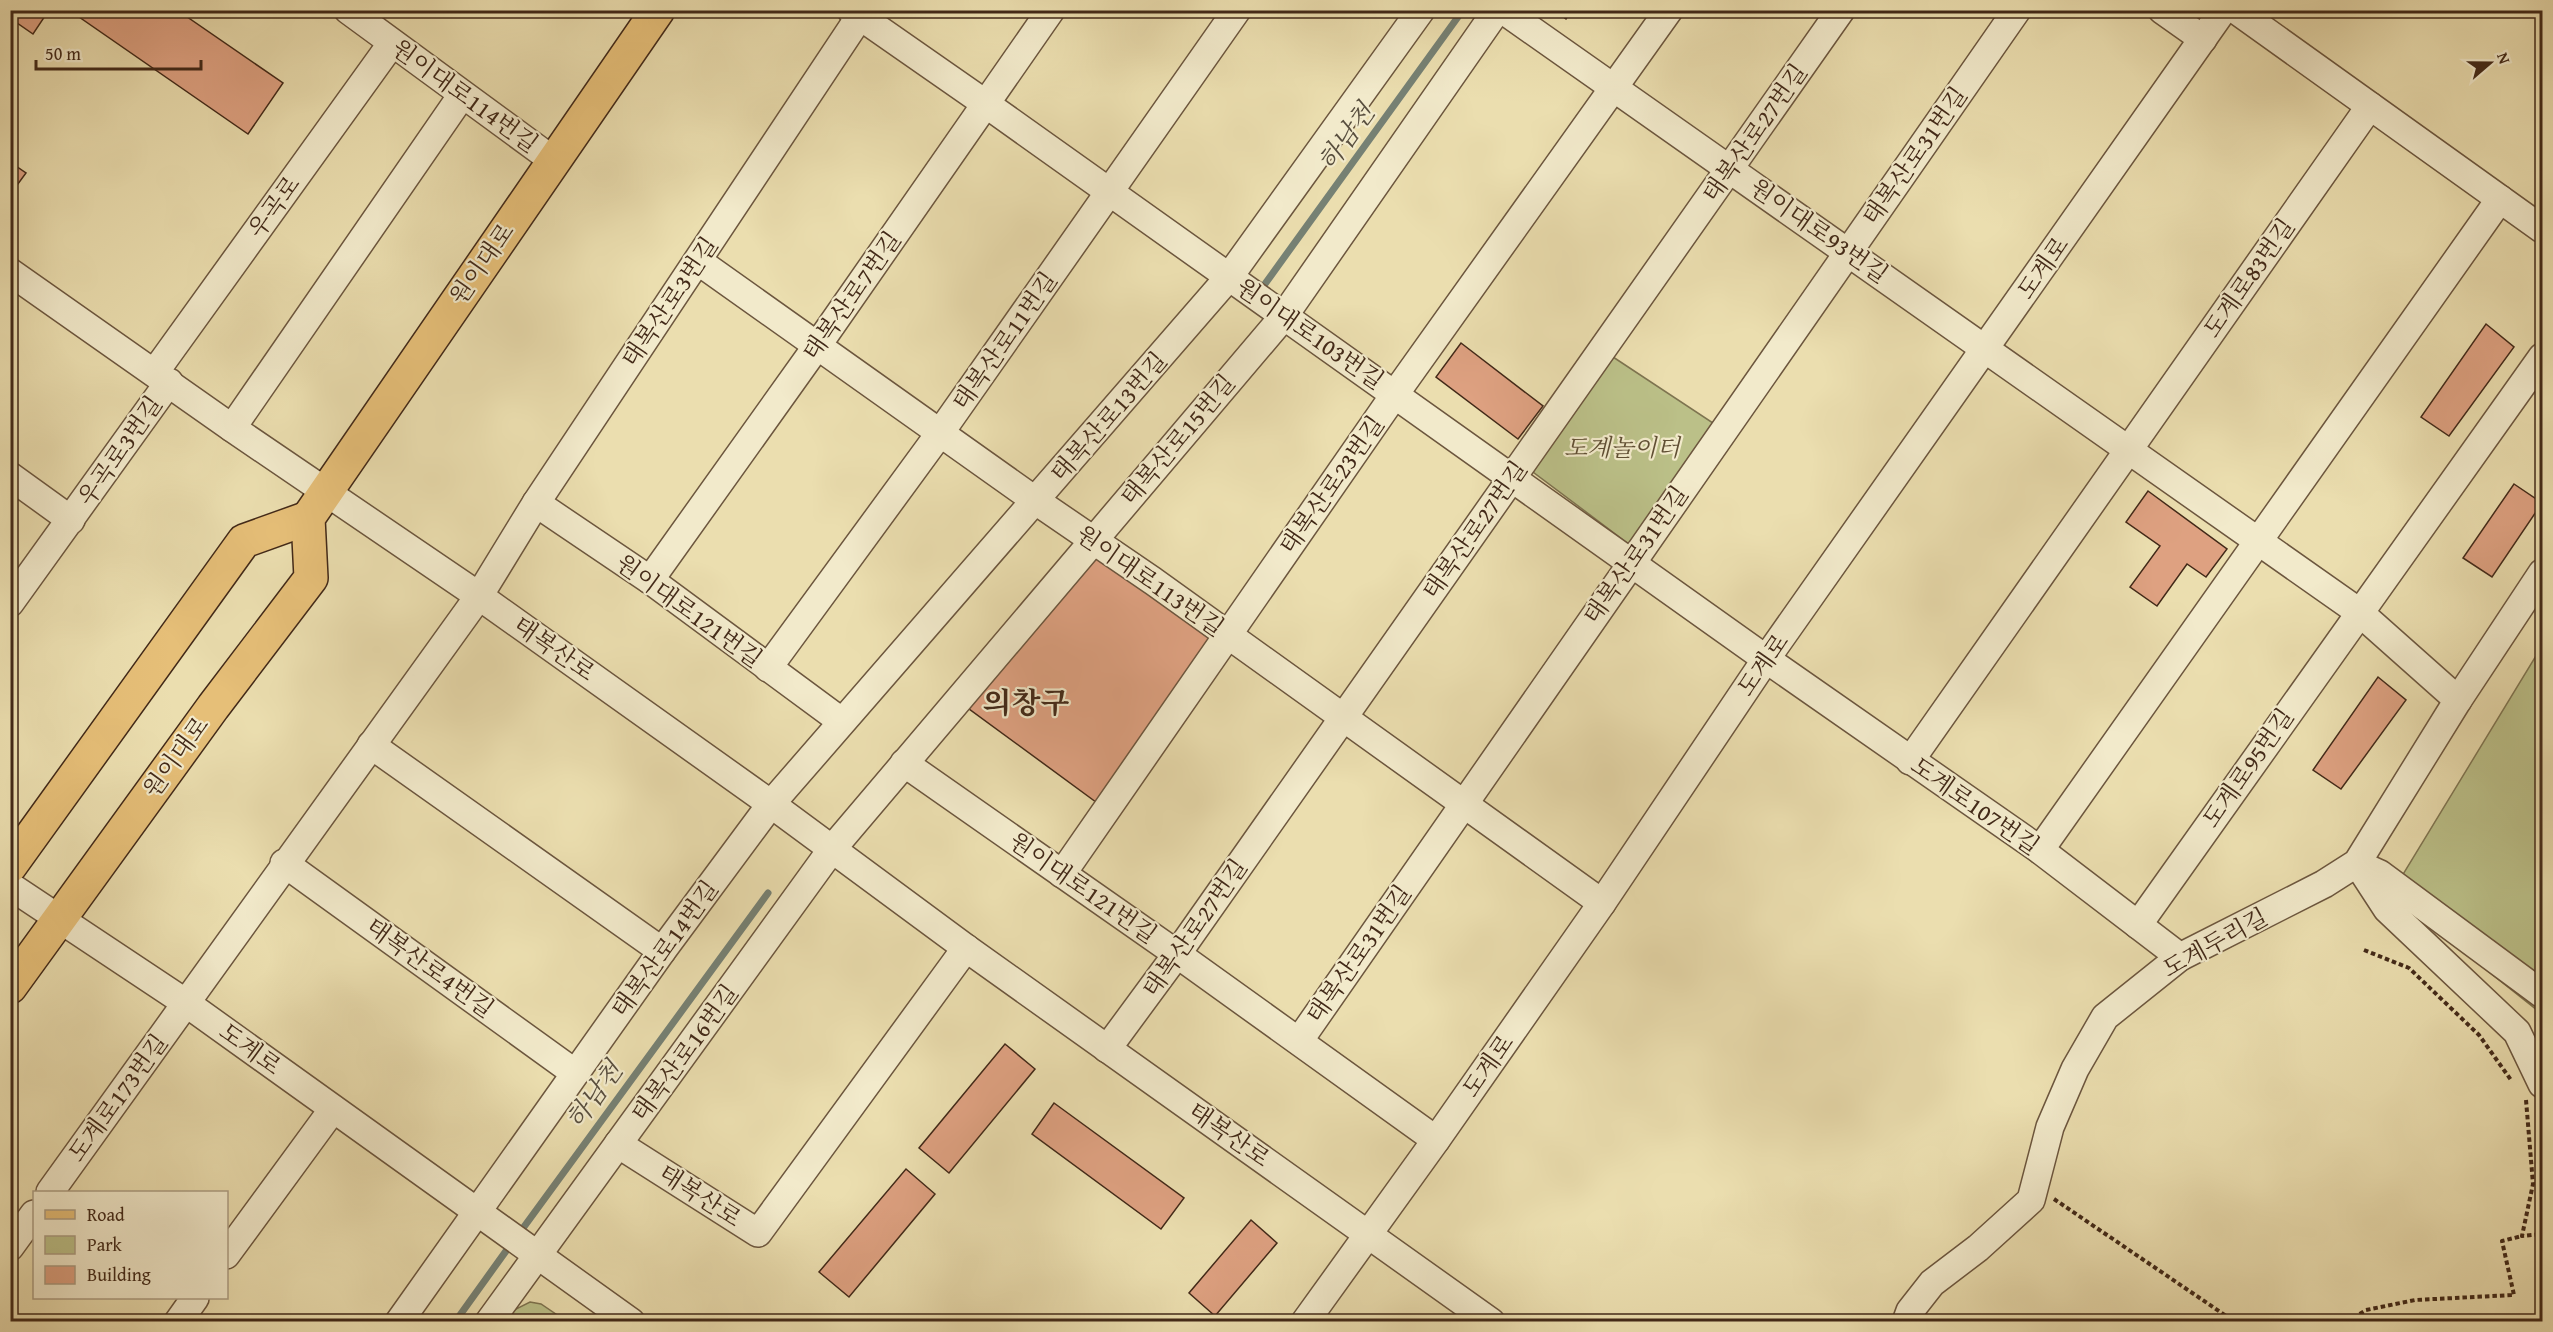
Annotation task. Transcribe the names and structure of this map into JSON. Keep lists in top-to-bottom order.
{
  "streets": {
    "main road": ["원이대로"],
    "street": [
      "원이대로114번길",
      "태복산로27번길",
      "태복산로31번길",
      "우곡로",
      "원이대로93번길",
      "도계로",
      "도계로83번길",
      "태복산로7번길",
      "태복산로3번길",
      "원이대로103번길",
      "태복산로11번길",
      "태복산로13번길",
      "태복산로15번길",
      "우곡로3번길",
      "태복산로23번길",
      "원이대로113번길",
      "원이대로121번길",
      "태복산로",
      "도계로95번길",
      "도계로107번길",
      "도계두리길",
      "태복산로14번길",
      "태복산로4번길",
      "태복산로16번길",
      "도계로173번길"
    ]
  },
  "crossings": [
    ["원이대로114번길", "우곡로"],
    ["원이대로114번길", "원이대로"],
    ["태복산로27번길", "원이대로93번길"],
    ["태복산로27번길", "원이대로103번길"],
    ["태복산로27번길", "원이대로113번길"],
    ["태복산로27번길", "원이대로121번길"],
    ["태복산로27번길", "태복산로"],
    ["태복산로31번길", "원이대로93번길"],
    ["태복산로31번길", "원이대로103번길"],
    ["태복산로31번길", "원이대로113번길"],
    ["태복산로31번길", "원이대로121번길"],
    ["우곡로", "우곡로3번길"],
    ["원이대로93번길", "도계로"],
    ["원이대로93번길", "태복산로23번길"],
    ["원이대로", "도계로"],
    ["원이대로", "태복산로"],
    ["도계로", "원이대로103번길"],
    ["도계로", "원이대로113번길"],
    ["도계로", "원이대로121번길"],
    ["도계로", "태복산로"],
    ["도계로", "도계로107번길"],
    ["도계로", "태복산로14번길"],
    ["도계로", "태복산로16번길"],
    ["도계로", "도계로173번길"],
    ["태복산로7번길", "원이대로103번길"],
    ["태복산로7번길", "원이대로113번길"],
    ["태복산로7번길", "원이대로121번길"],
    ["태복산로3번길", "원이대로103번길"],
    ["태복산로3번길", "원이대로113번길"],
    ["태복산로3번길", "원이대로121번길"],
    ["태복산로3번길", "태복산로"],
    ["원이대로103번길", "태복산로11번길"],
    ["원이대로103번길", "태복산로13번길"],
    ["원이대로103번길", "태복산로15번길"],
    ["원이대로103번길", "태복산로23번길"],
    ["원이대로103번길", "도계로107번길"],
    ["태복산로11번길", "원이대로113번길"],
    ["태복산로11번길", "원이대로121번길"],
    ["태복산로13번길", "원이대로113번길"],
    ["태복산로13번길", "원이대로121번길"],
    ["태복산로13번길", "태복산로"],
    ["태복산로13번길", "태복산로14번길"],
    ["태복산로15번길", "원이대로113번길"],
    ["태복산로15번길", "원이대로121번길"],
    ["태복산로15번길", "태복산로"],
    ["태복산로15번길", "태복산로16번길"],
    ["태복산로23번길", "원이대로113번길"],
    ["태복산로23번길", "원이대로121번길"],
    ["태복산로", "태복산로14번길"],
    ["태복산로", "태복산로16번길"],
    ["도계로95번길", "도계로107번길"],
    ["도계로107번길", "도계두리길"],
    ["태복산로14번길", "태복산로4번길"]
  ],
  "districts": ["의창구"],
  "water": ["하남천"],
  "parks": ["도계놀이터"],
  "legend": ["Road", "Park", "Building"],
  "scale_bar": "50 m",
  "north": "right"
}
